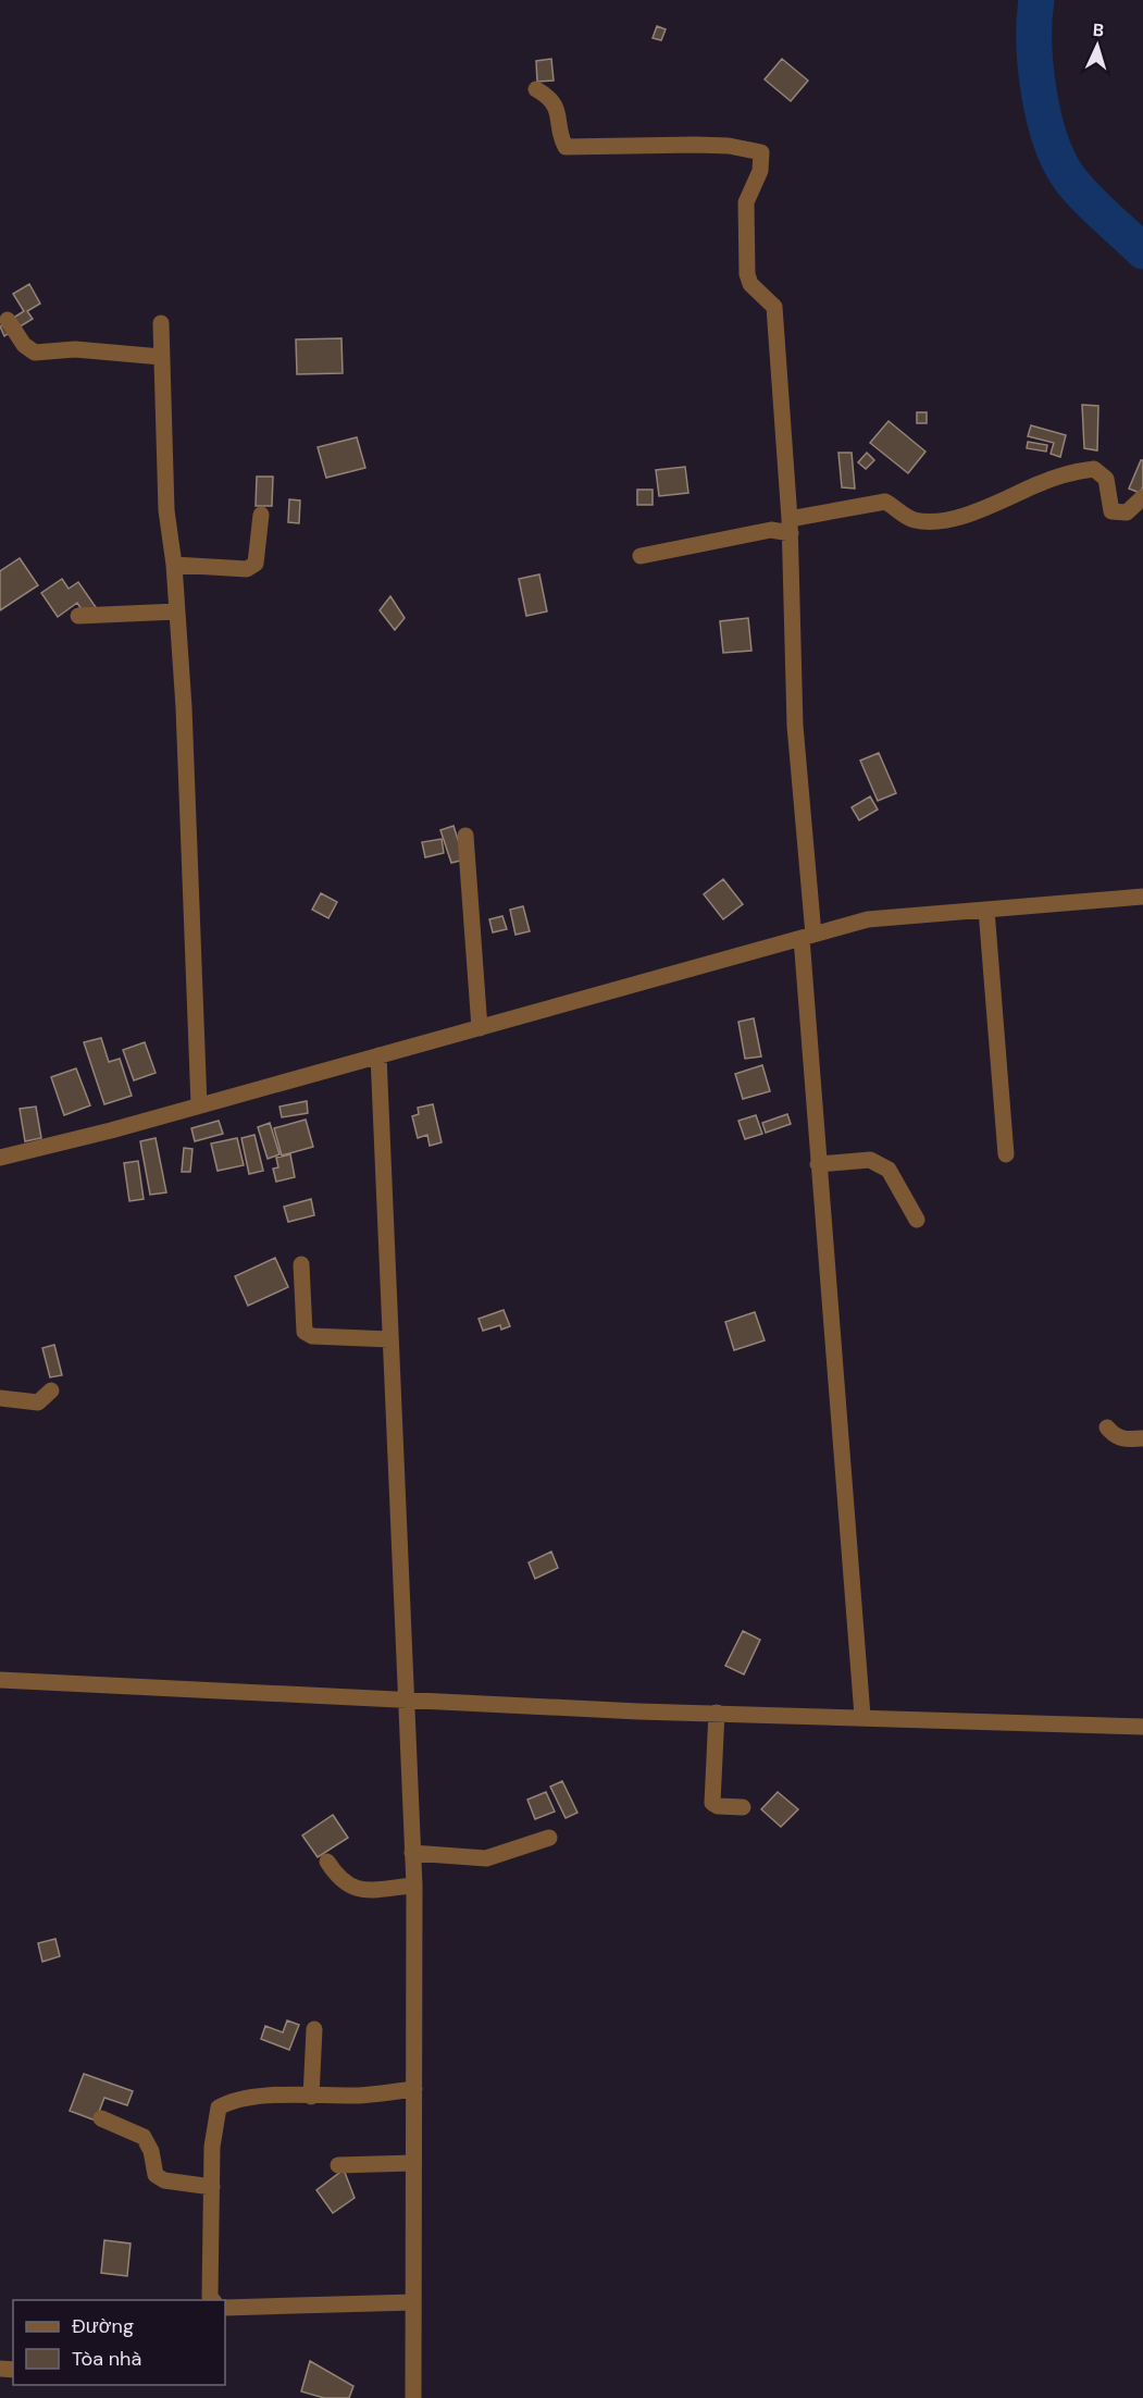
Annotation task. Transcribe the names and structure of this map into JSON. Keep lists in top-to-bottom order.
{
  "legend": ["Đường", "Tòa nhà"],
  "north": "top"
}
